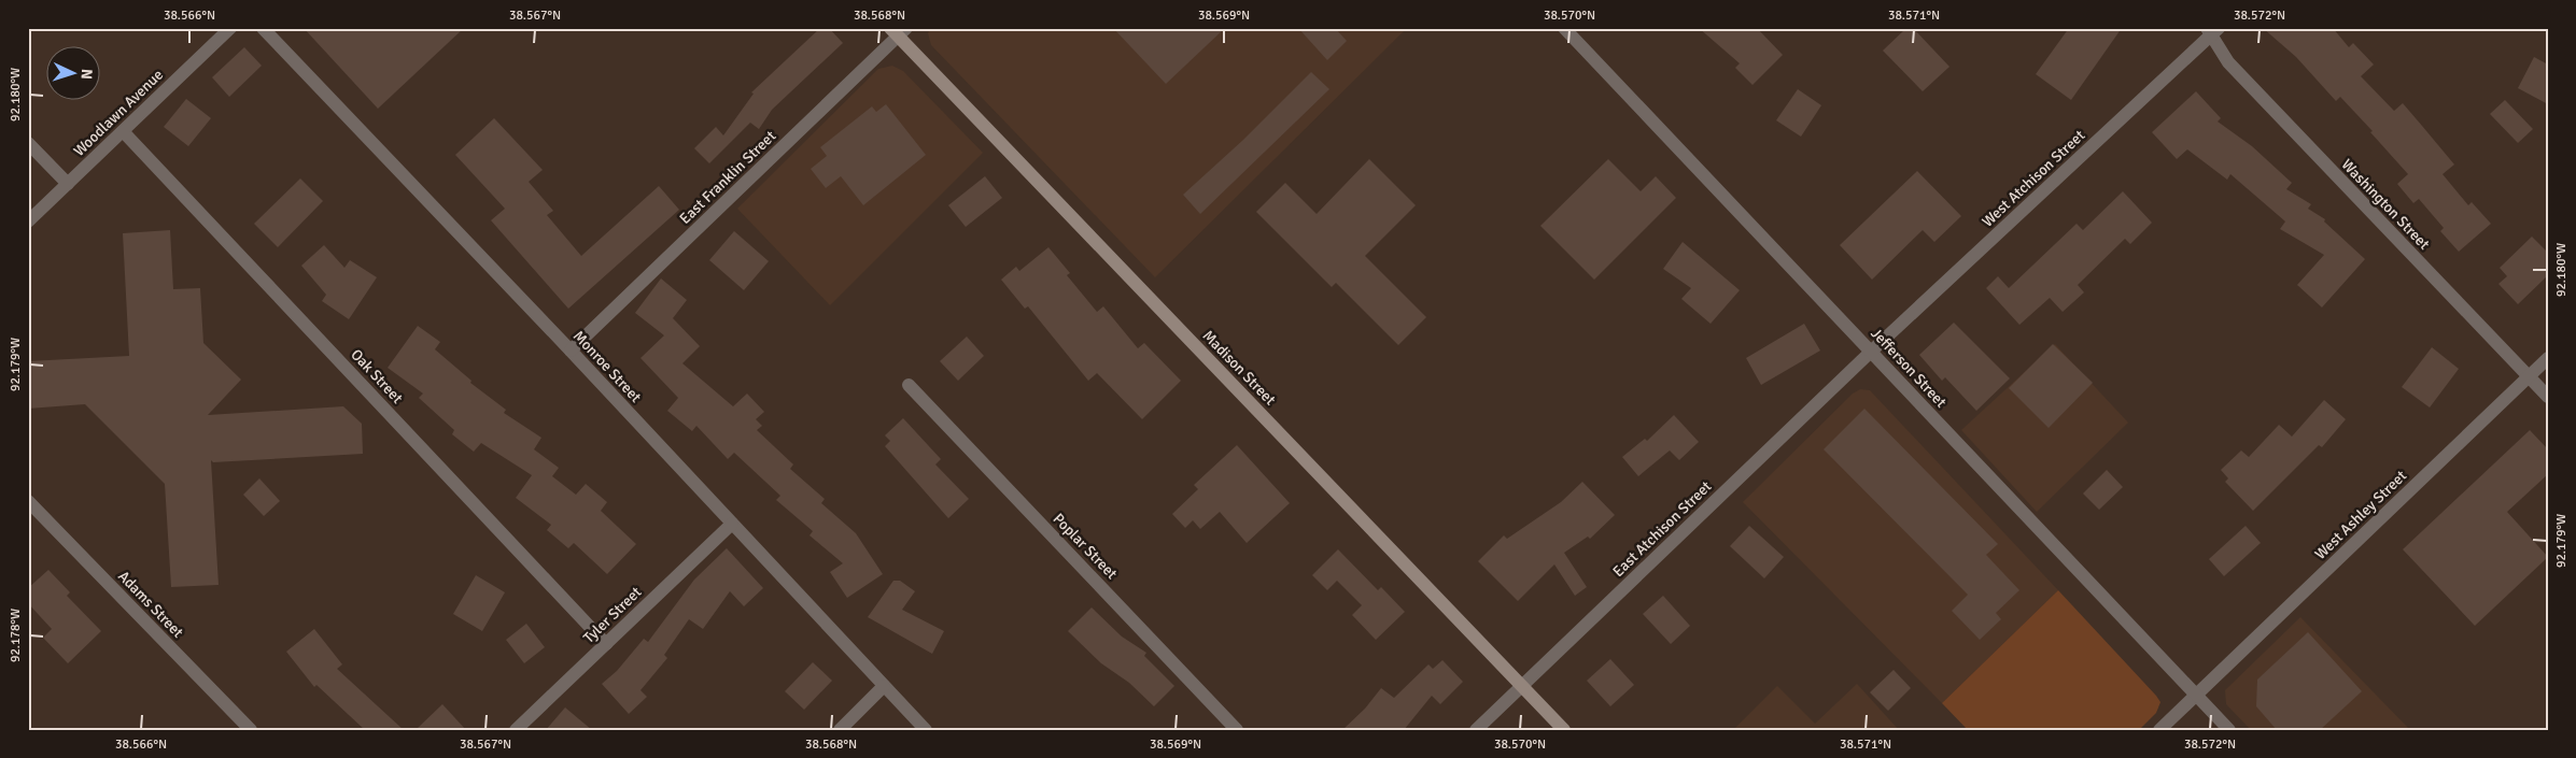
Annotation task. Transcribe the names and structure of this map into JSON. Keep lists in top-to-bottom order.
{
  "streets": {
    "main road": ["Madison Street"],
    "street": [
      "Woodlawn Avenue",
      "East Franklin Street",
      "West Atchison Street",
      "Washington Street",
      "Monroe Street",
      "Jefferson Street",
      "Oak Street",
      "West Ashley Street",
      "East Atchison Street",
      "Poplar Street",
      "Adams Street",
      "Tyler Street"
    ]
  },
  "crossings": [
    ["Woodlawn Avenue", "Oak Street"],
    ["East Franklin Street", "Monroe Street"],
    ["East Franklin Street", "Madison Street"],
    ["West Atchison Street", "Washington Street"],
    ["West Atchison Street", "Jefferson Street"],
    ["West Atchison Street", "East Atchison Street"],
    ["Washington Street", "West Ashley Street"],
    ["Monroe Street", "Tyler Street"],
    ["Madison Street", "East Atchison Street"],
    ["Jefferson Street", "West Ashley Street"],
    ["Jefferson Street", "East Atchison Street"],
    ["Oak Street", "Tyler Street"]
  ],
  "north": "right",
  "coordinates": [
    "38.566°N",
    "38.567°N",
    "38.568°N",
    "38.569°N",
    "38.570°N",
    "38.571°N",
    "38.572°N",
    "92.180°W",
    "92.179°W",
    "92.178°W"
  ]
}
